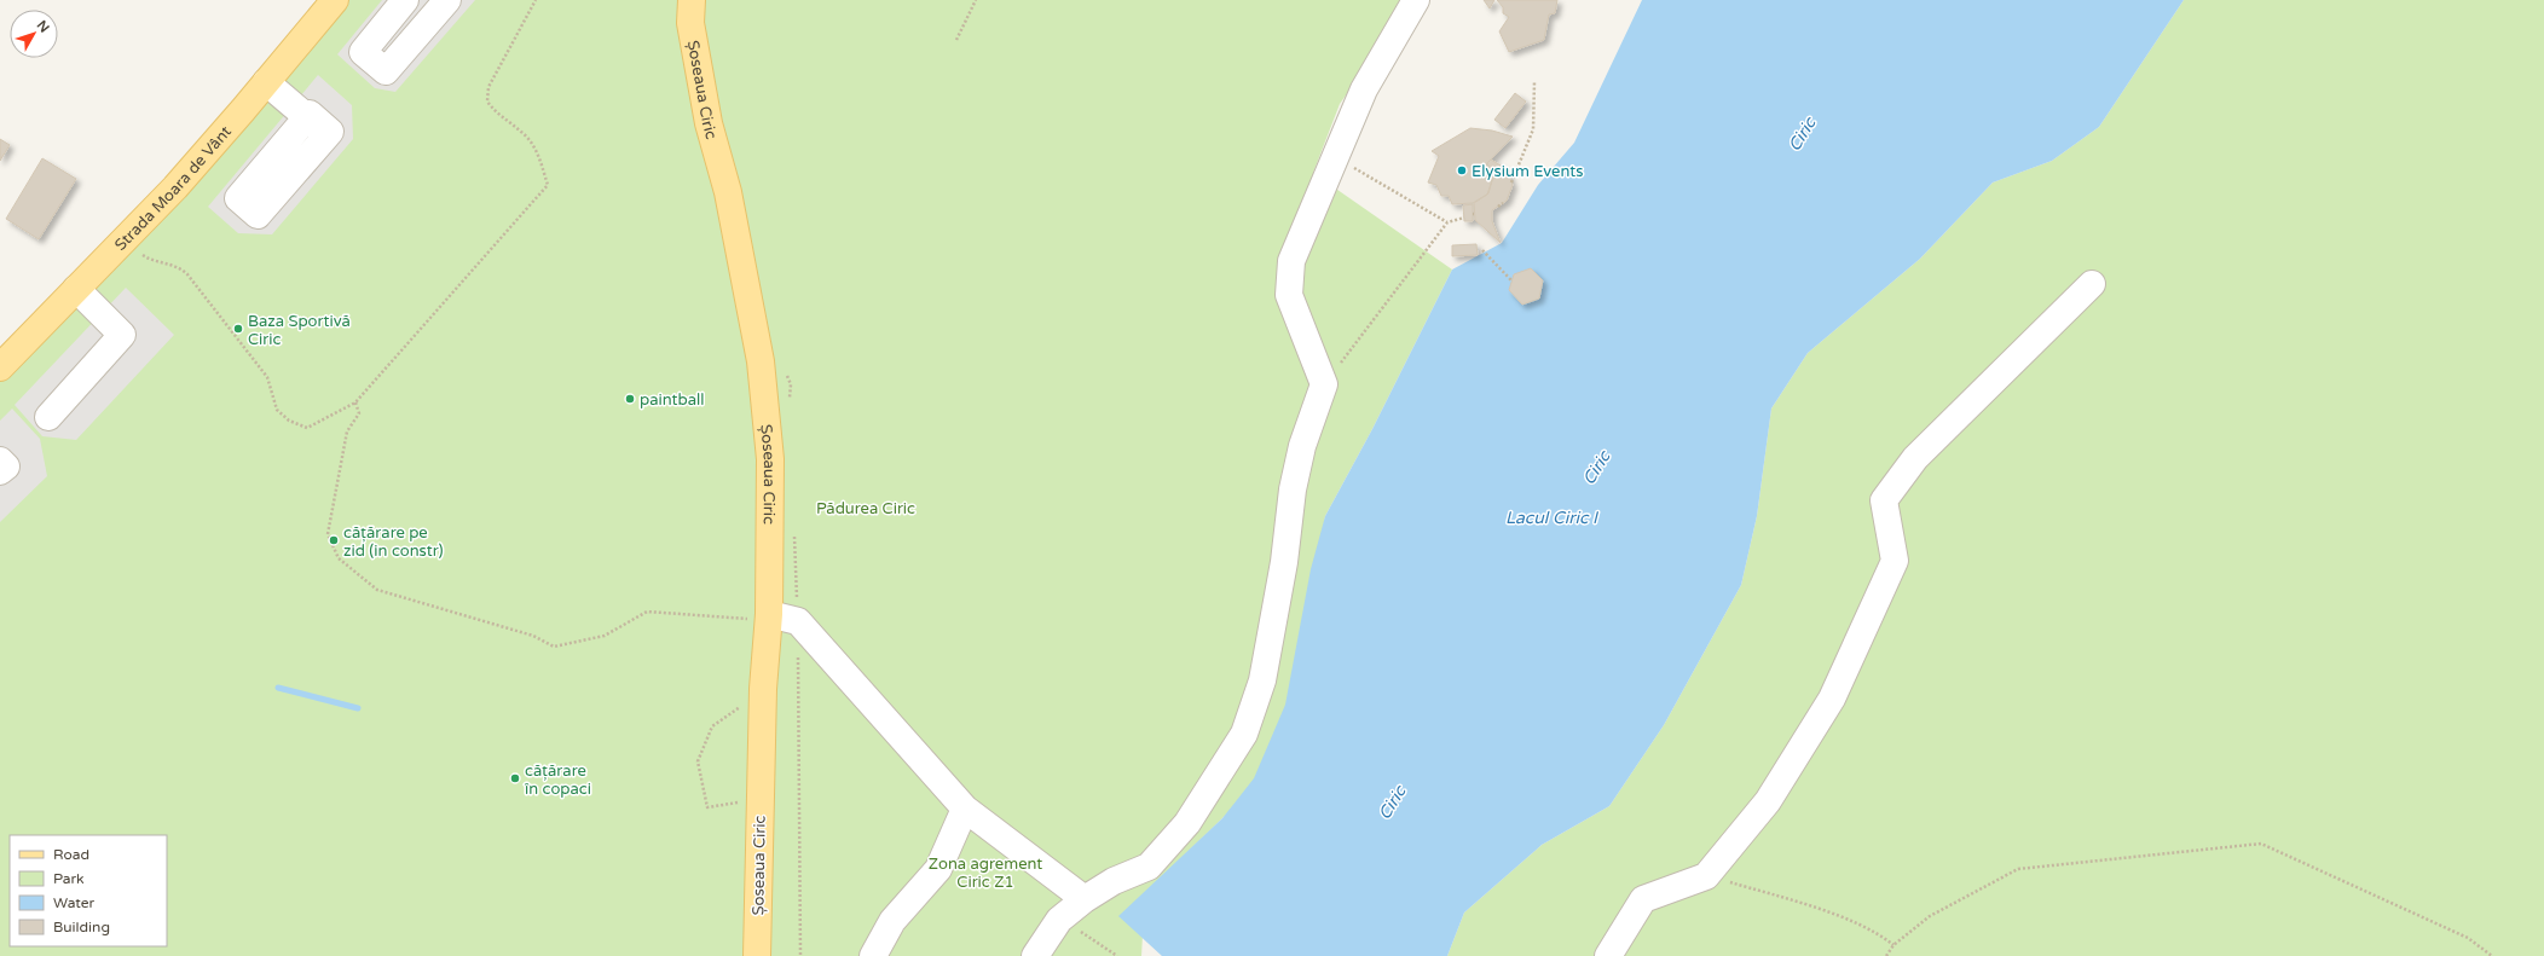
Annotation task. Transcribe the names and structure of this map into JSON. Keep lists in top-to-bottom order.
{
  "streets": {
    "main road": ["Șoseaua Ciric", "Strada Moara de Vânt"]
  },
  "water": ["Ciric", "Lacul Ciric I"],
  "parks": ["Pădurea Ciric", "Zona agrement Ciric Z1"],
  "places": [
    "Elysium Events",
    "Baza Sportivă Ciric",
    "paintball",
    "cățărare pe zid (in constr)",
    "cățărare în copaci"
  ],
  "legend": [
    "Road",
    "Park",
    "Water",
    "Building"
  ],
  "north": "top right"
}
